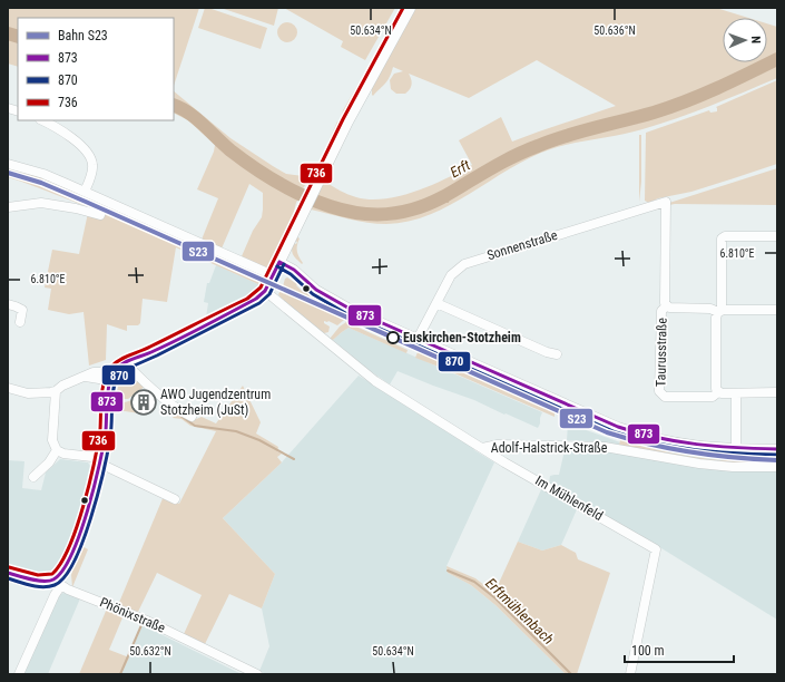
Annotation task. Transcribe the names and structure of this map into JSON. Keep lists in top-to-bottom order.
{
  "streets": {
    "street": [
      "Sonnenstraße",
      "Taurusstraße",
      "Adolf-Halstrick-Straße",
      "Im Mühlenfeld",
      "Phönixstraße"
    ]
  },
  "crossings": [
    ["Sonnenstraße", "Taurusstraße"],
    ["Adolf-Halstrick-Straße", "Im Mühlenfeld"]
  ],
  "water": ["Erft", "Erftmühlenbach"],
  "places": {
    "other": ["Euskirchen-Stotzheim"],
    "building": ["AWO Jugendzentrum Stotzheim (JuSt)"]
  },
  "lines": [
    "transit line 736",
    "rail line S23",
    "transit line 873",
    "transit line 870"
  ],
  "legend": [
    "Bahn S23",
    "873",
    "870",
    "736"
  ],
  "scale_bar": "100 m",
  "north": "right",
  "coordinates": [
    "50.634°N",
    "50.636°N",
    "6.810°E",
    "50.632°N"
  ]
}
